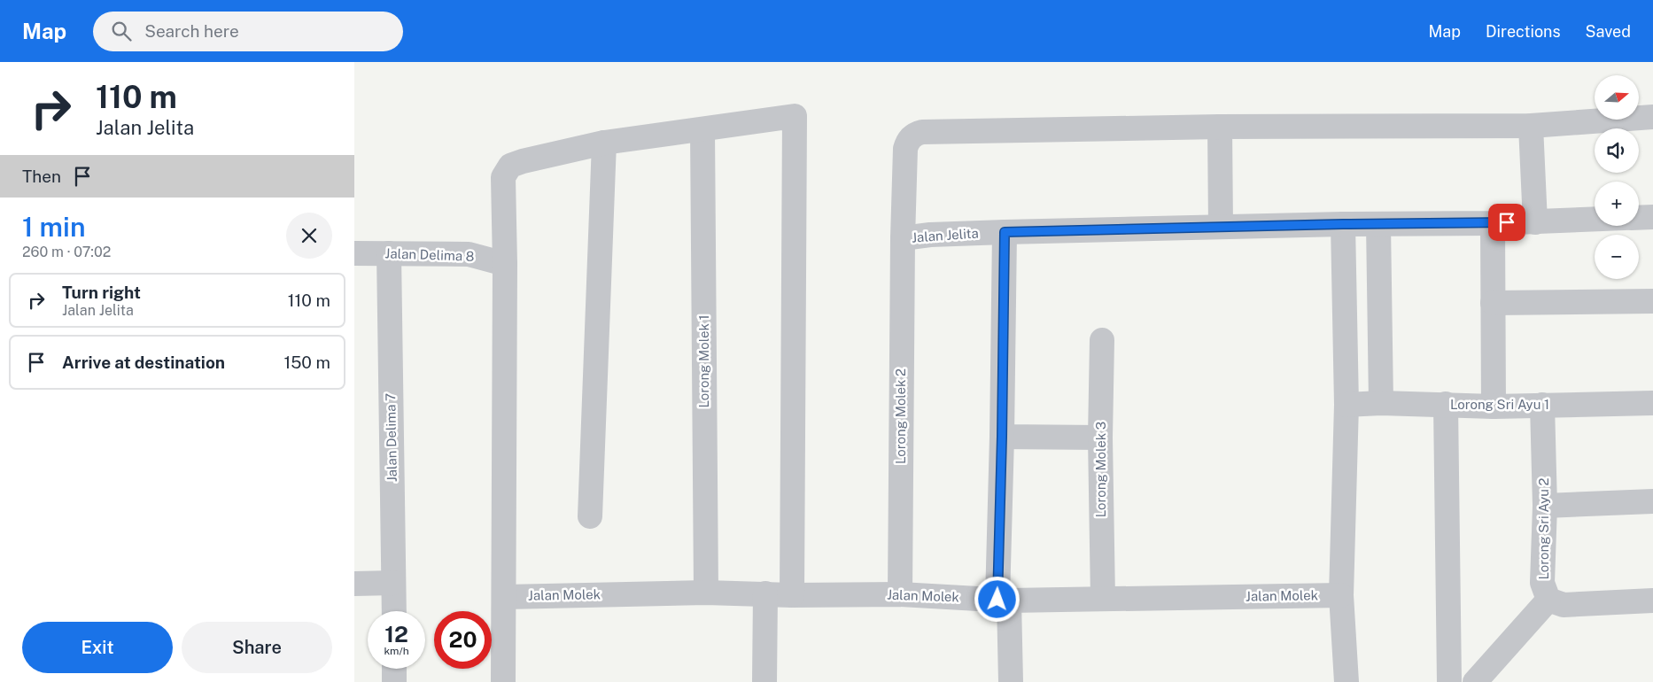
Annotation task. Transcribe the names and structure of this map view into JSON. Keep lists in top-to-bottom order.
{
  "streets": {
    "street": [
      "Jalan Jelita",
      "Jalan Delima 8",
      "Lorong Molek 1",
      "Lorong Sri Ayu 1",
      "Lorong Molek 2",
      "Jalan Delima 7",
      "Lorong Molek 3",
      "Lorong Sri Ayu 2",
      "Jalan Molek"
    ]
  },
  "crossings": [
    ["Jalan Jelita", "Lorong Molek 2"],
    ["Jalan Delima 8", "Jalan Delima 7"],
    ["Lorong Molek 1", "Jalan Molek"],
    ["Lorong Sri Ayu 1", "Lorong Sri Ayu 2"],
    ["Lorong Molek 2", "Jalan Molek"],
    ["Lorong Molek 3", "Jalan Molek"]
  ],
  "north": "right",
  "page": {
    "header": "Map",
    "search": "Search here",
    "nav": ["Map", "Directions", "Saved"],
    "turn": ["110 m", "Jalan Jelita"],
    "map_buttons": ["+", "−"],
    "then": "Then",
    "heading": ["1 min", "260 m · 07:02"],
    "list": [
      {
        "name": "Turn right",
        "note": "Jalan Jelita",
        "value": "110 m"
      },
      {
        "name": "Arrive at destination",
        "value": "150 m"
      }
    ],
    "speed": "12 km/h",
    "limit": "20",
    "buttons": ["Exit", "Share"]
  }
}
